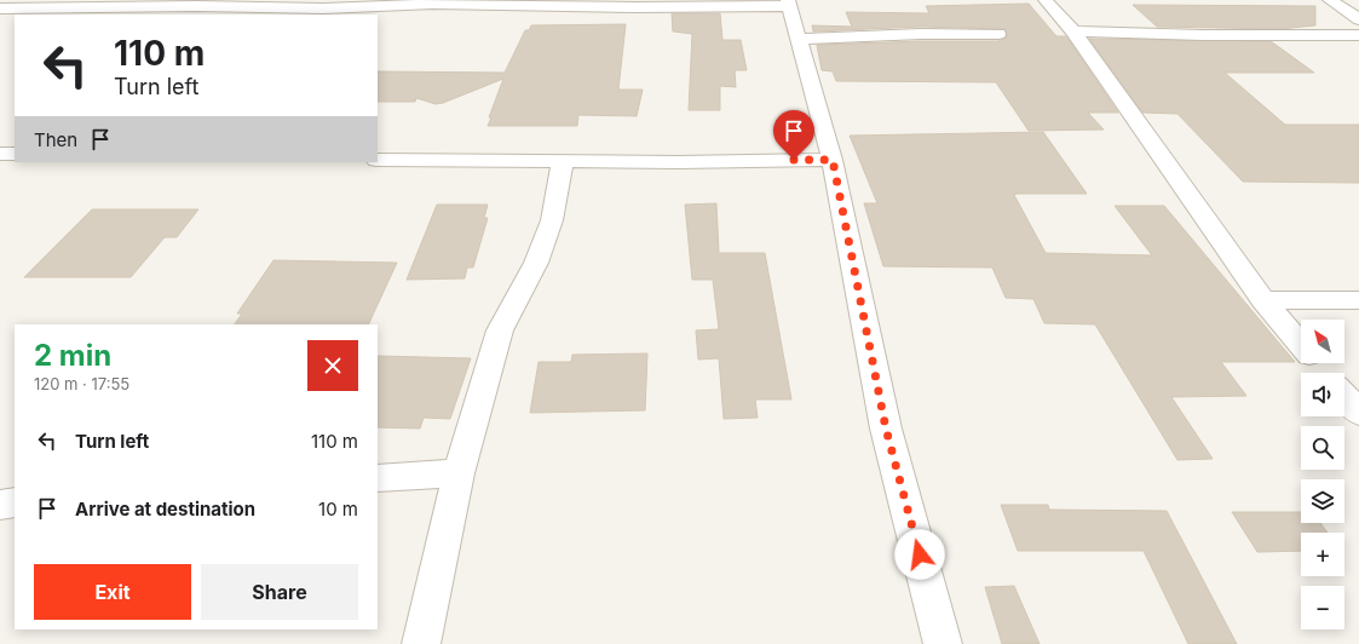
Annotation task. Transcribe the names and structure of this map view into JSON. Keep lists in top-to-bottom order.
{
  "north": "top left",
  "page": {
    "turn": ["110 m", "Turn left"],
    "then": "Then",
    "map_buttons": ["+", "−"],
    "heading": ["2 min", "120 m · 17:55"],
    "list": [
      {
        "name": "Turn left",
        "value": "110 m"
      },
      {
        "name": "Arrive at destination",
        "value": "10 m"
      }
    ],
    "buttons": ["Exit", "Share"]
  }
}
